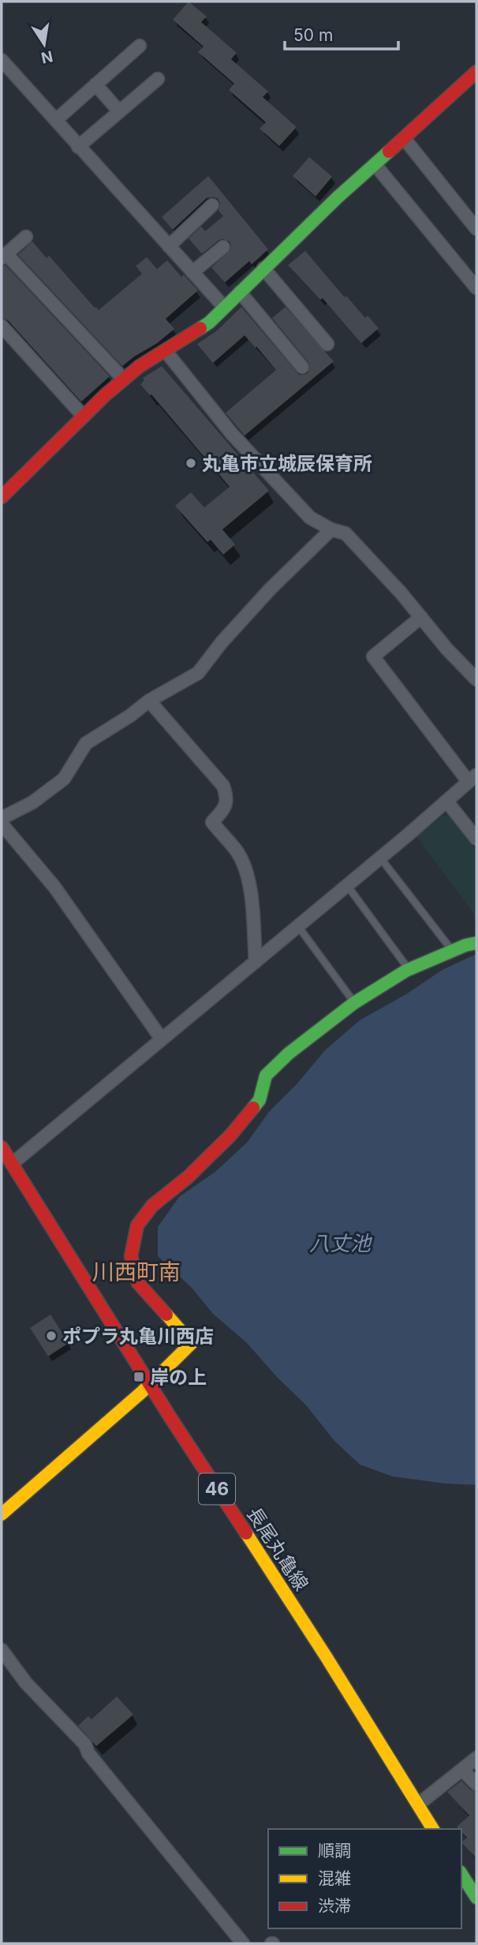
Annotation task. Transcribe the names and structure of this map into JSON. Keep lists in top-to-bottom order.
{
  "streets": {
    "street": ["46", "長尾丸亀線"]
  },
  "districts": ["川西町南"],
  "water": ["八丈池"],
  "places": {
    "other": ["丸亀市立城辰保育所", "ポプラ丸亀川西店"],
    "transit": ["岸の上"]
  },
  "legend": ["順調", "混雑", "渋滞"],
  "scale_bar": "50 m",
  "north": "bottom"
}
